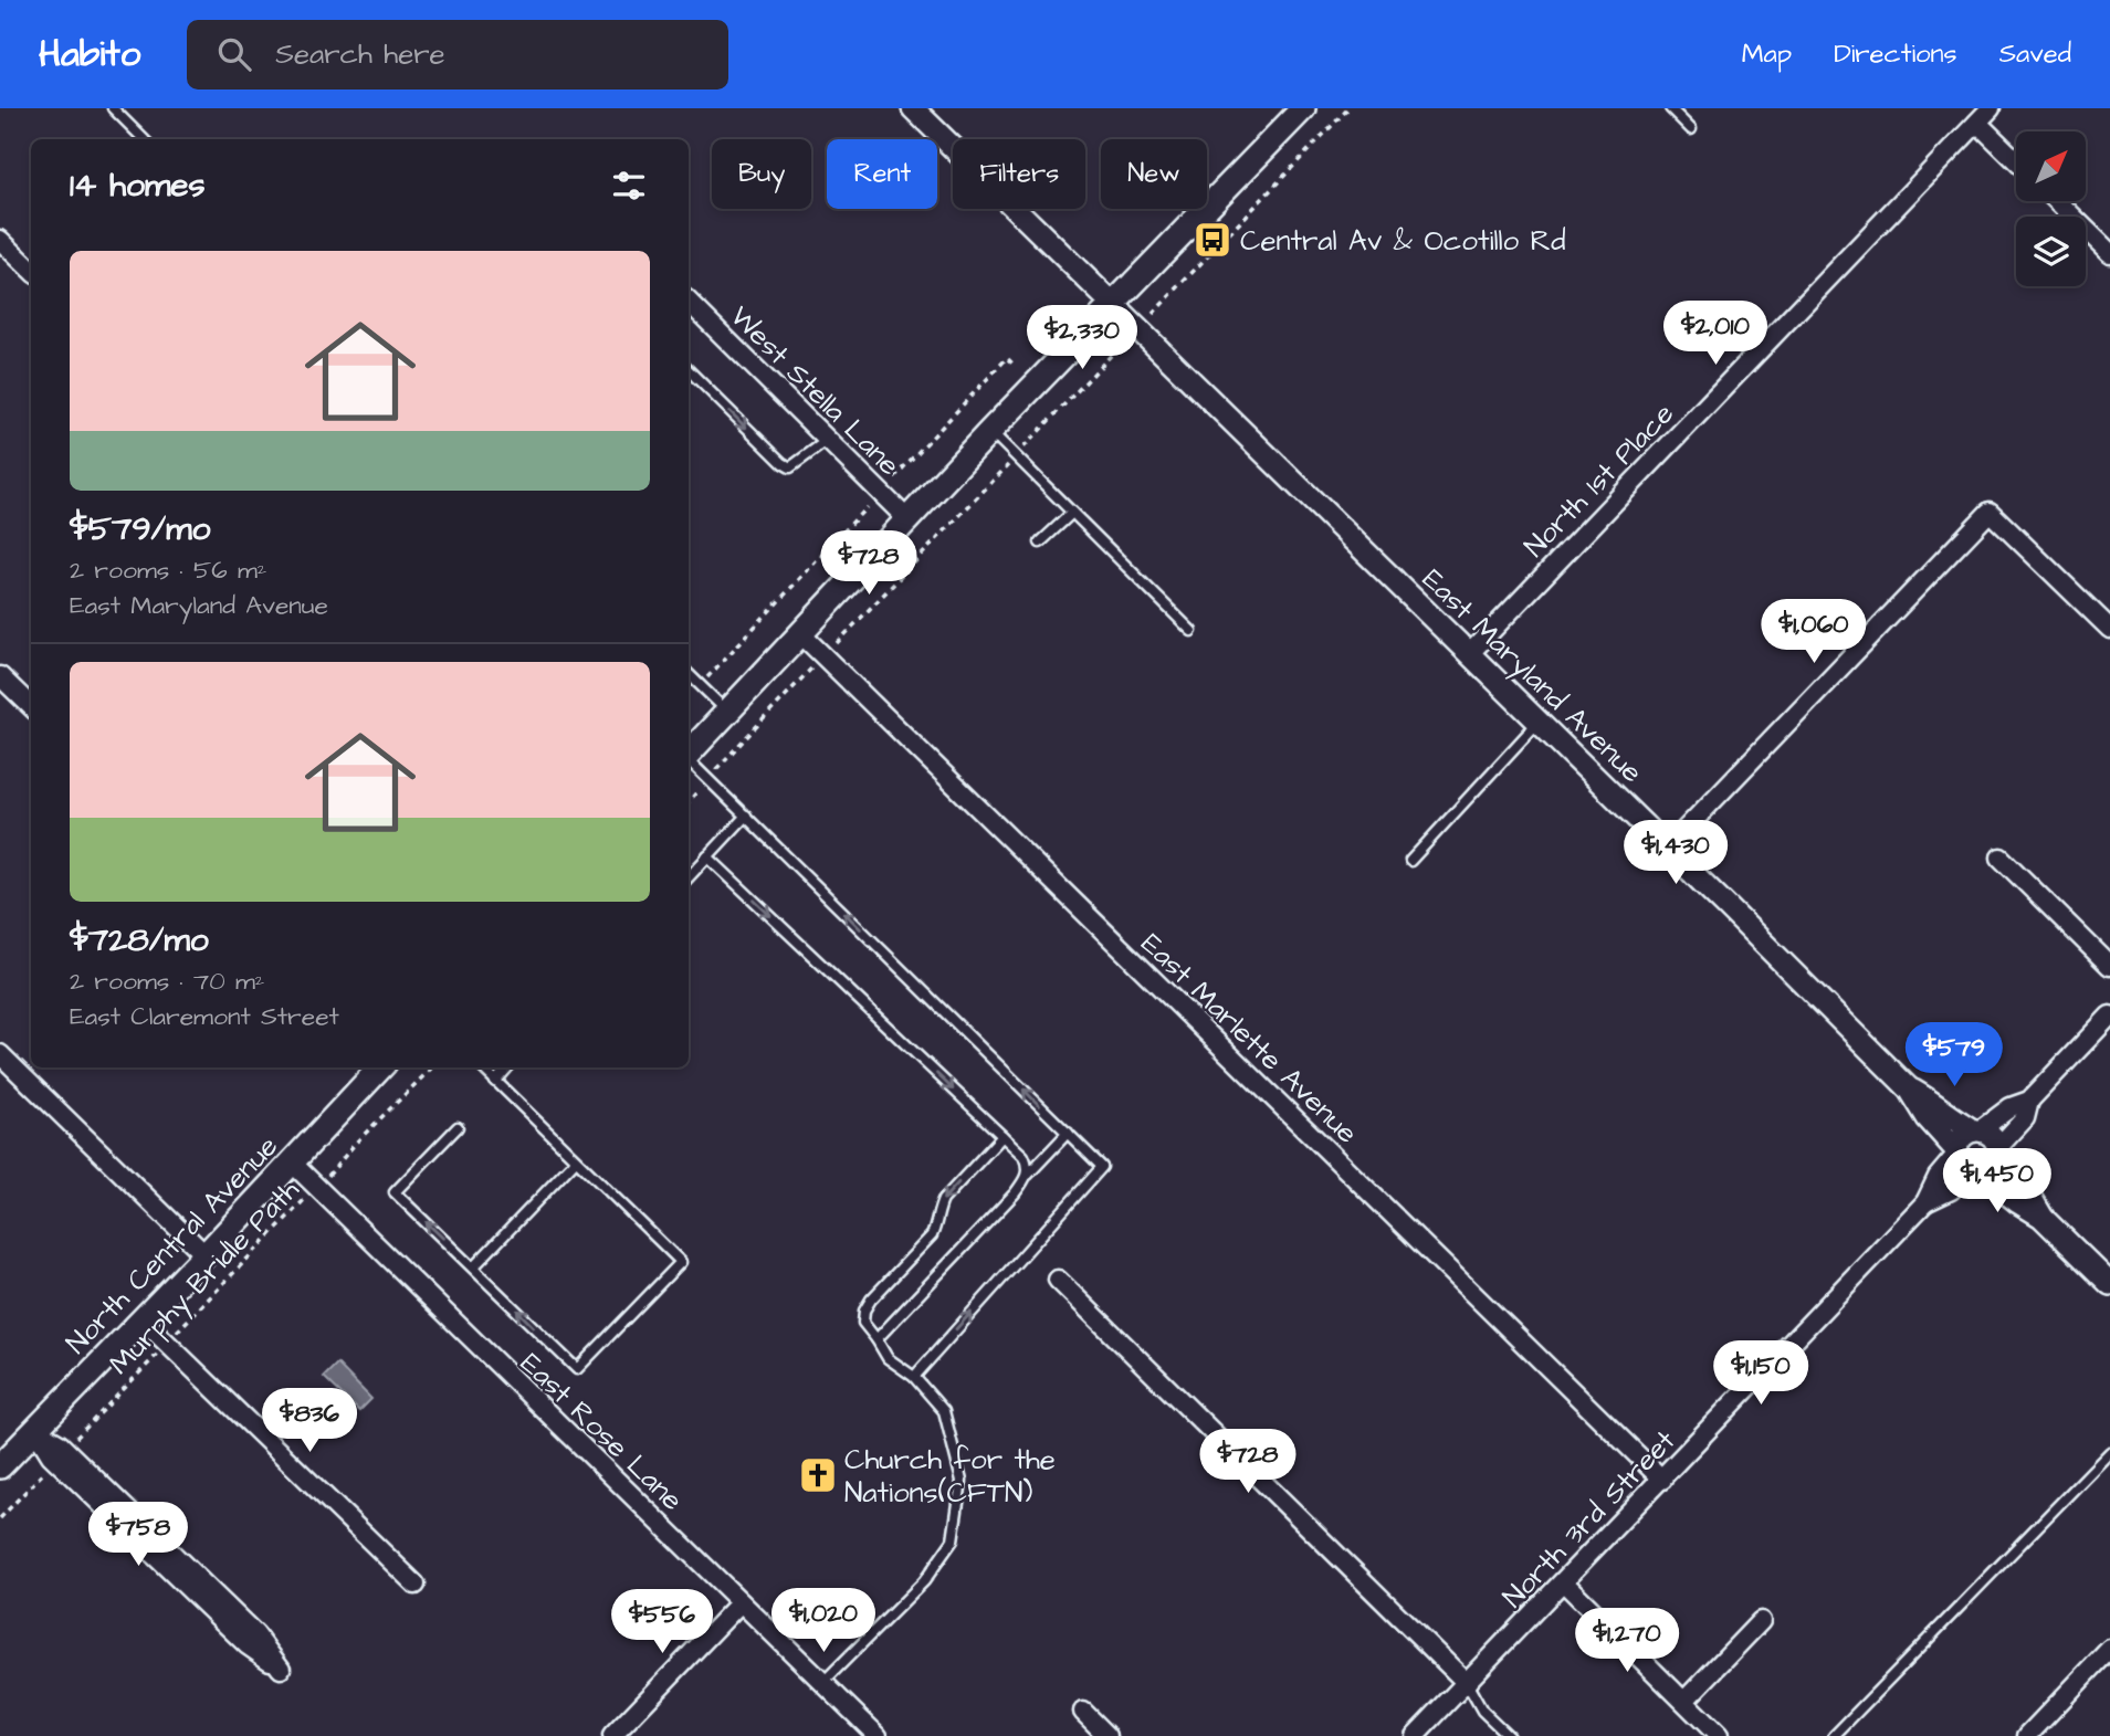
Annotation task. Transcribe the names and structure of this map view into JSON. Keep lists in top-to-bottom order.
{
  "streets": {
    "main road": ["North Central Avenue"],
    "street": [
      "West Stella Lane",
      "North 1st Place",
      "East Maryland Avenue",
      "East Marlette Avenue",
      "East Rose Lane",
      "North 3rd Street"
    ],
    "path": ["Murphy Bridle Path"]
  },
  "crossings": [
    ["North 1st Place", "East Maryland Avenue"],
    ["East Maryland Avenue", "North 3rd Street"],
    ["East Marlette Avenue", "North 3rd Street"],
    ["North Central Avenue", "East Rose Lane"],
    ["Murphy Bridle Path", "East Rose Lane"]
  ],
  "places": {
    "bus stop": ["Central Av & Ocotillo Rd"],
    "church": ["Church for the Nations(CFTN)"]
  },
  "north": "top right",
  "page": {
    "header": "Habito",
    "search": "Search here",
    "nav": ["Map", "Directions", "Saved"],
    "chip": [
      "Buy",
      "Rent",
      "Filters",
      "New"
    ],
    "heading": "14 homes",
    "list": [
      {
        "name": "$579/mo",
        "note": "2 rooms · 56 m² · East Maryland Avenue"
      },
      {
        "name": "$728/mo",
        "note": "2 rooms · 70 m² · East Claremont Street"
      }
    ],
    "price": [
      "$2,010",
      "$2,330",
      "$728",
      "$1,060",
      "$1,430",
      "$579",
      "$1,450",
      "$1,150",
      "$836",
      "$728",
      "$758",
      "$1,020",
      "$556",
      "$1,270"
    ]
  }
}
